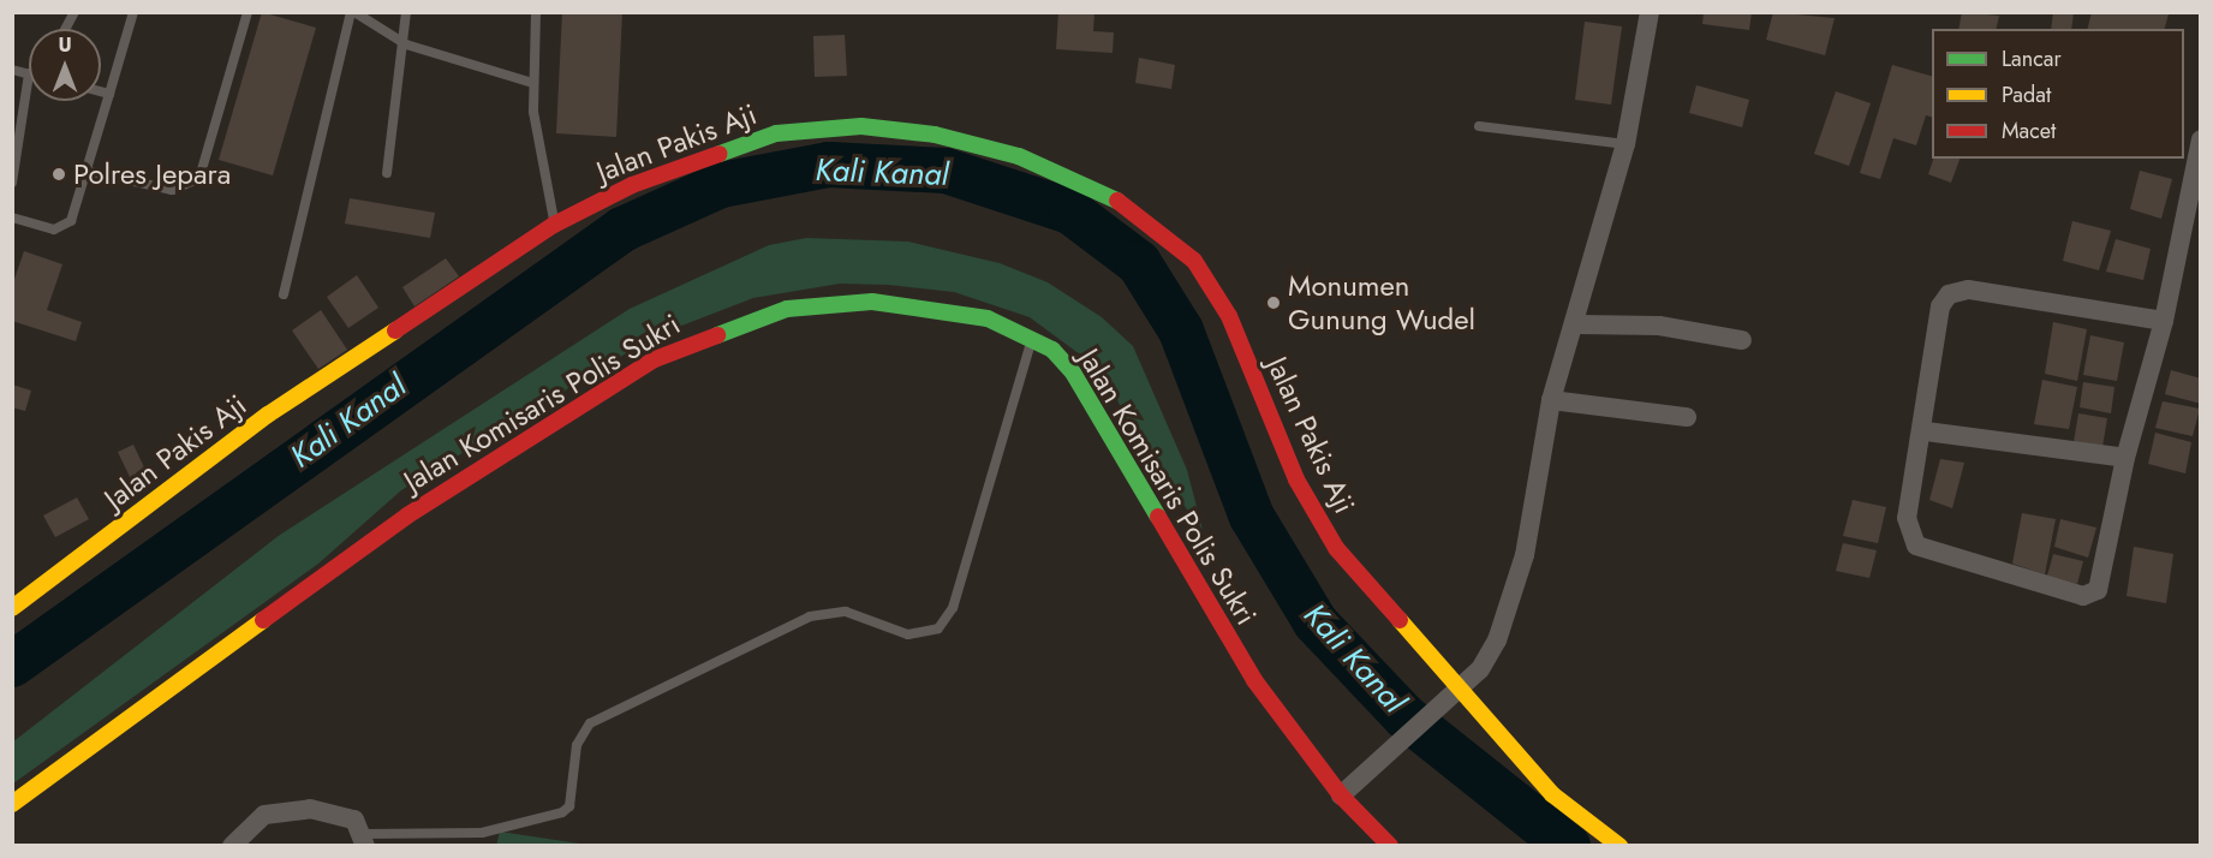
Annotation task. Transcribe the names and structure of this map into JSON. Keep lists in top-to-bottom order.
{
  "streets": {
    "street": ["Jalan Pakis Aji", "Jalan Komisaris Polis Sukri"]
  },
  "water": ["Kali Kanal"],
  "places": ["Polres Jepara", "Monumen Gunung Wudel"],
  "legend": ["Lancar", "Padat", "Macet"],
  "north": "top"
}
